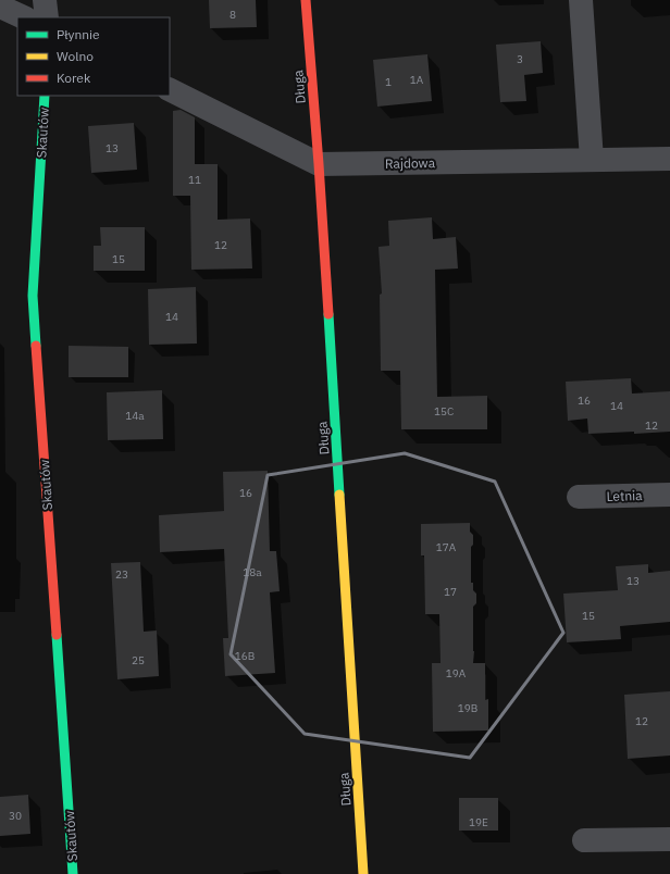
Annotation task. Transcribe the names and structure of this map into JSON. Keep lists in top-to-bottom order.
{
  "streets": {
    "street": [
      "Długa",
      "Skautów",
      "Rajdowa",
      "Letnia"
    ]
  },
  "crossings": [
    ["Długa", "Rajdowa"]
  ],
  "house_numbers": [
    "8",
    "3",
    "1A",
    "1",
    "13",
    "11",
    "12",
    "15",
    "14",
    "16",
    "14",
    "15C",
    "14a",
    "12",
    "16",
    "17A",
    "18a",
    "23",
    "13",
    "17",
    "15",
    "16B",
    "25",
    "19A",
    "19B",
    "12",
    "30",
    "19E"
  ],
  "legend": ["Płynnie", "Wolno", "Korek"]
}
